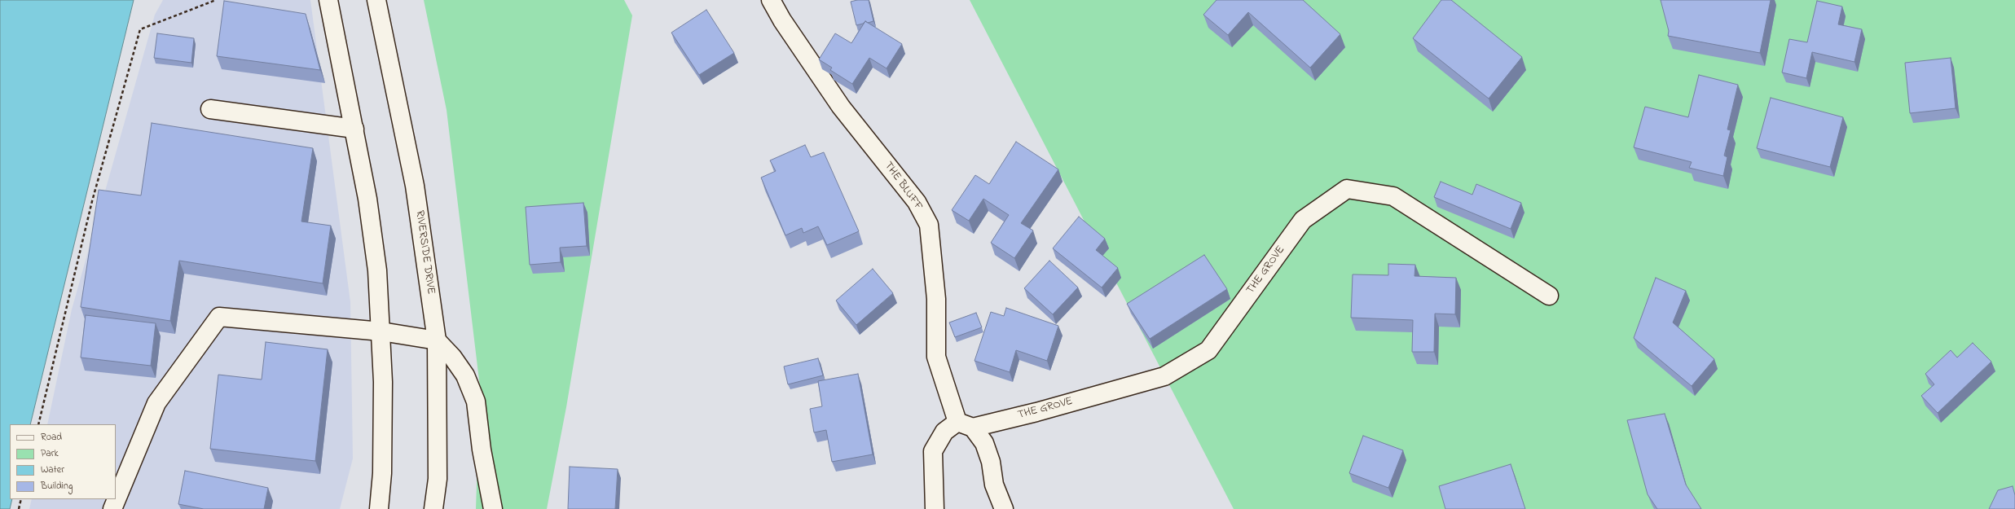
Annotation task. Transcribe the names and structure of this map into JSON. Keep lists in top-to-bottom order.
{
  "streets": {
    "street": ["THE BLUFF", "RIVERSIDE DRIVE", "THE GROVE"]
  },
  "crossings": [
    ["THE BLUFF", "THE GROVE"]
  ],
  "legend": [
    "Road",
    "Park",
    "Water",
    "Building"
  ]
}
